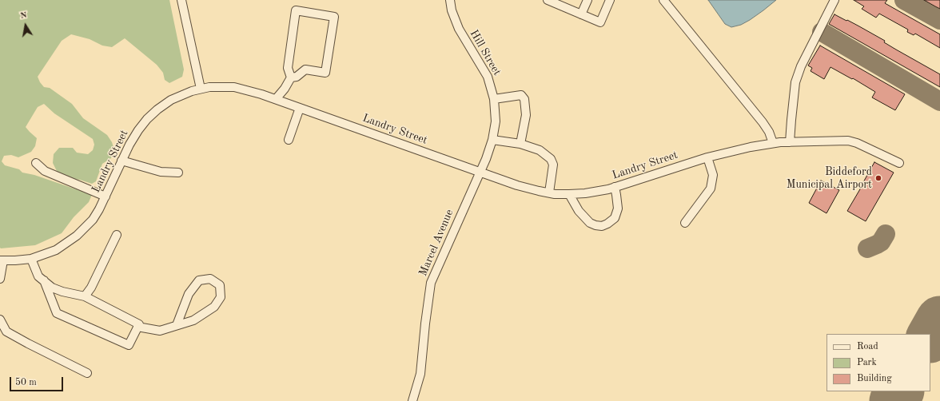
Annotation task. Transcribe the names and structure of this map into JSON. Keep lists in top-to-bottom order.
{
  "streets": {
    "street": ["Hill Street", "Landry Street", "Marcel Avenue"]
  },
  "crossings": [
    ["Hill Street", "Landry Street"],
    ["Hill Street", "Marcel Avenue"],
    ["Landry Street", "Marcel Avenue"]
  ],
  "places": ["Biddeford Municipal Airport"],
  "legend": ["Road", "Park", "Building"],
  "scale_bar": "50 m",
  "north": "top"
}
